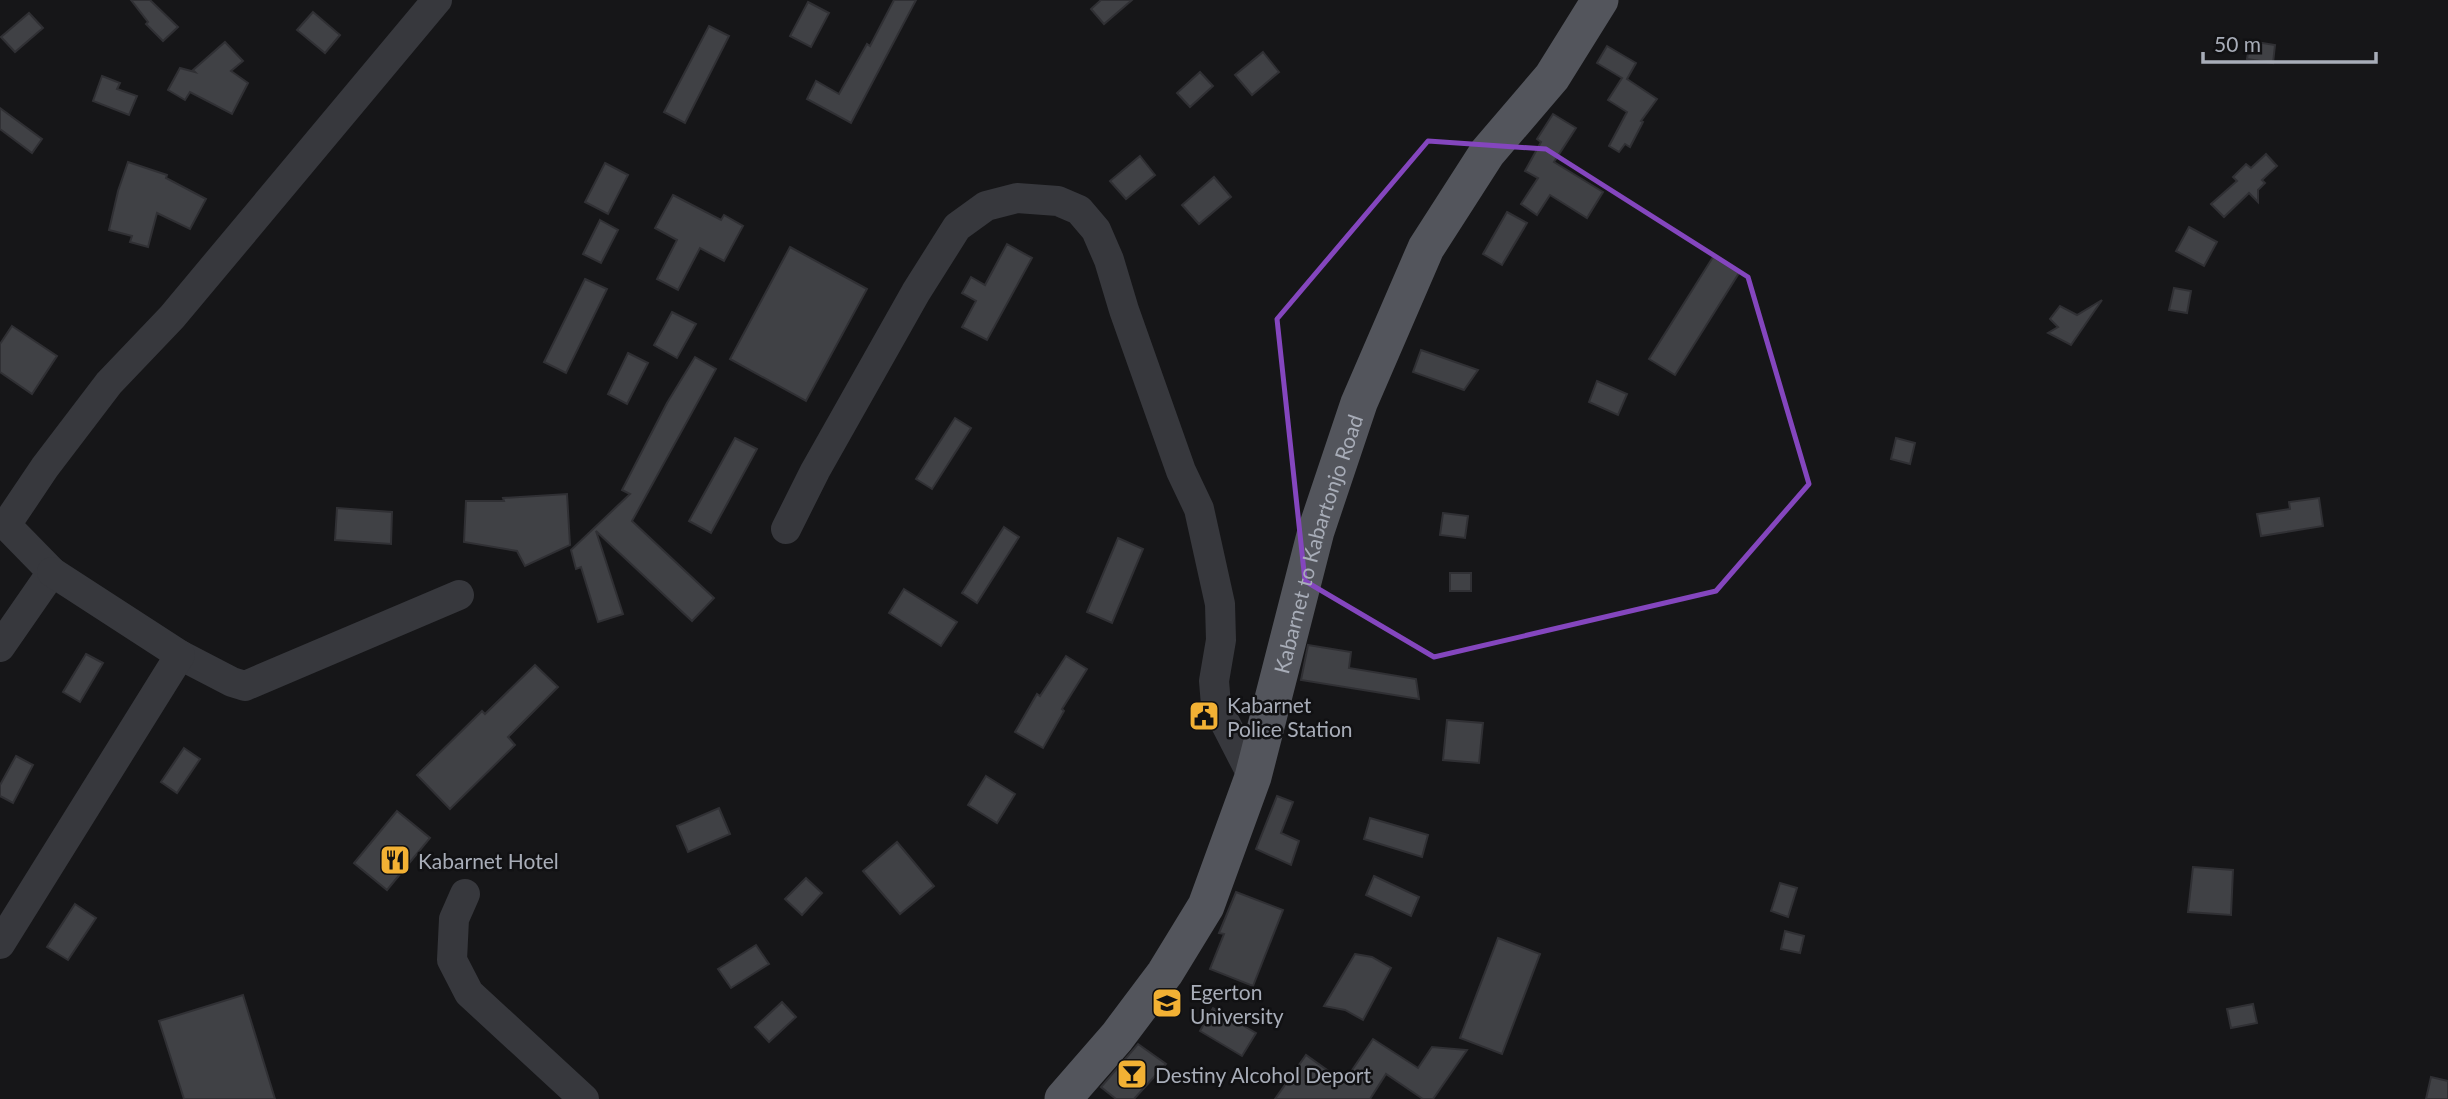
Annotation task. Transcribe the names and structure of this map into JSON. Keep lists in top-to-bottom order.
{
  "streets": {
    "main road": ["Kabarnet to Kabartonjo Road"]
  },
  "places": {
    "public building": ["Kabarnet Police Station"],
    "restaurant": ["Kabarnet Hotel"],
    "school or university": ["Egerton University"],
    "bar": ["Destiny Alcohol Deport"]
  },
  "scale_bar": "50 m"
}
